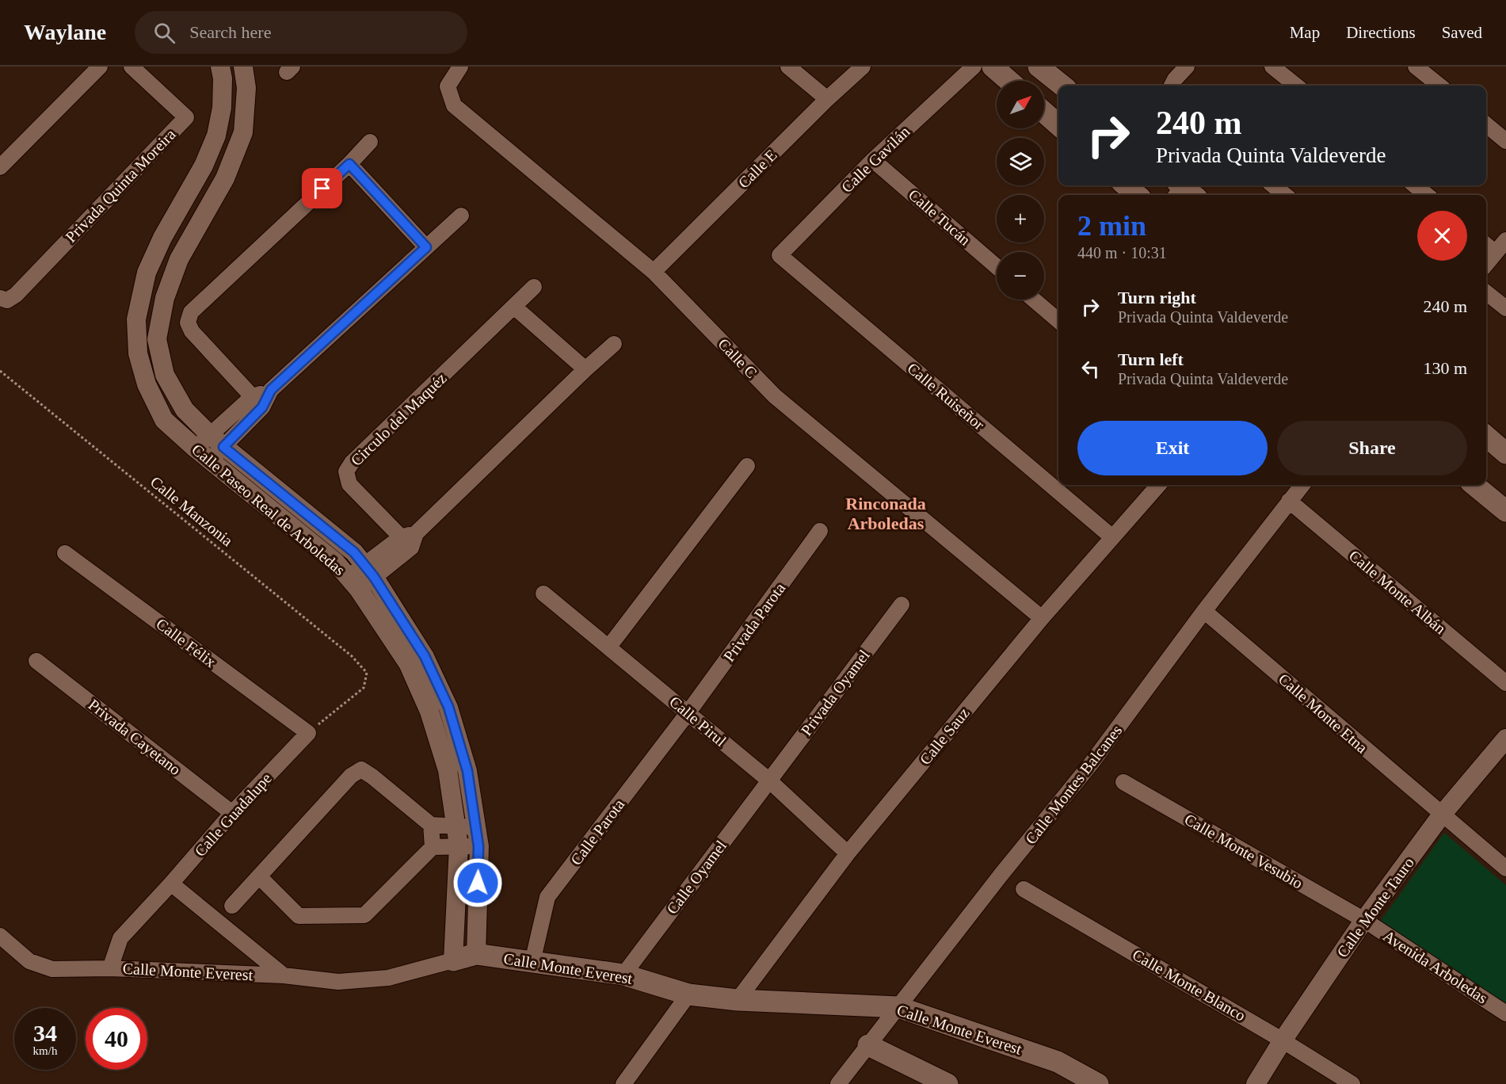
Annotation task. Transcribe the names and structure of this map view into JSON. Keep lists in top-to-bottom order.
{
  "streets": {
    "main road": ["Calle Monte Everest"],
    "street": [
      "Calle Gavilán",
      "Calle E",
      "Privada Quinta Moreira",
      "Calle Tucán",
      "Calle C",
      "Calle Ruiseñor",
      "Circulo del Maquéz",
      "Calle Paseo Real de Arboledas",
      "Calle Monte Albán",
      "Privada Parota",
      "Calle Félix",
      "Privada Oyamel",
      "Calle Monte Etna",
      "Calle Pirul",
      "Calle Sauz",
      "Privada Cayetano",
      "Calle Montes Balcanes",
      "Calle Guadalupe",
      "Calle Parota",
      "Calle Monte Vesubio",
      "Calle Oyamel",
      "Calle Monte Tauro",
      "Avenida Arboledas",
      "Calle Monte Blanco"
    ],
    "path": ["Calle Manzonia"]
  },
  "crossings": [
    ["Calle Gavilán", "Calle Tucán"],
    ["Calle Gavilán", "Calle Ruiseñor"],
    ["Calle E", "Calle C"],
    ["Calle C", "Calle Sauz"],
    ["Calle Ruiseñor", "Calle Sauz"],
    ["Calle Paseo Real de Arboledas", "Calle Monte Everest"],
    ["Calle Manzonia", "Calle Félix"],
    ["Calle Manzonia", "Calle Guadalupe"],
    ["Calle Monte Albán", "Calle Montes Balcanes"],
    ["Privada Parota", "Calle Pirul"],
    ["Privada Parota", "Calle Parota"],
    ["Calle Félix", "Calle Guadalupe"],
    ["Privada Oyamel", "Calle Pirul"],
    ["Privada Oyamel", "Calle Oyamel"],
    ["Calle Monte Etna", "Calle Montes Balcanes"],
    ["Calle Monte Etna", "Calle Monte Tauro"],
    ["Calle Pirul", "Calle Sauz"],
    ["Calle Pirul", "Calle Parota"],
    ["Calle Pirul", "Calle Oyamel"],
    ["Calle Sauz", "Calle Monte Everest"],
    ["Privada Cayetano", "Calle Guadalupe"],
    ["Calle Montes Balcanes", "Calle Monte Everest"],
    ["Calle Guadalupe", "Calle Monte Everest"],
    ["Calle Parota", "Calle Monte Everest"],
    ["Calle Monte Vesubio", "Calle Monte Tauro"],
    ["Calle Monte Vesubio", "Avenida Arboledas"],
    ["Calle Oyamel", "Calle Monte Everest"],
    ["Calle Monte Tauro", "Avenida Arboledas"],
    ["Calle Monte Tauro", "Calle Monte Blanco"]
  ],
  "districts": ["Rinconada Arboledas"],
  "north": "top right",
  "page": {
    "header": "Waylane",
    "search": "Search here",
    "nav": ["Map", "Directions", "Saved"],
    "map_buttons": ["+", "−"],
    "turn": ["240 m", "Privada Quinta Valdeverde"],
    "heading": ["2 min", "440 m · 10:31"],
    "list": [
      {
        "name": "Turn right",
        "note": "Privada Quinta Valdeverde",
        "value": "240 m"
      },
      {
        "name": "Turn left",
        "note": "Privada Quinta Valdeverde",
        "value": "130 m"
      }
    ],
    "buttons": ["Exit", "Share"],
    "speed": "34 km/h",
    "limit": "40"
  }
}
